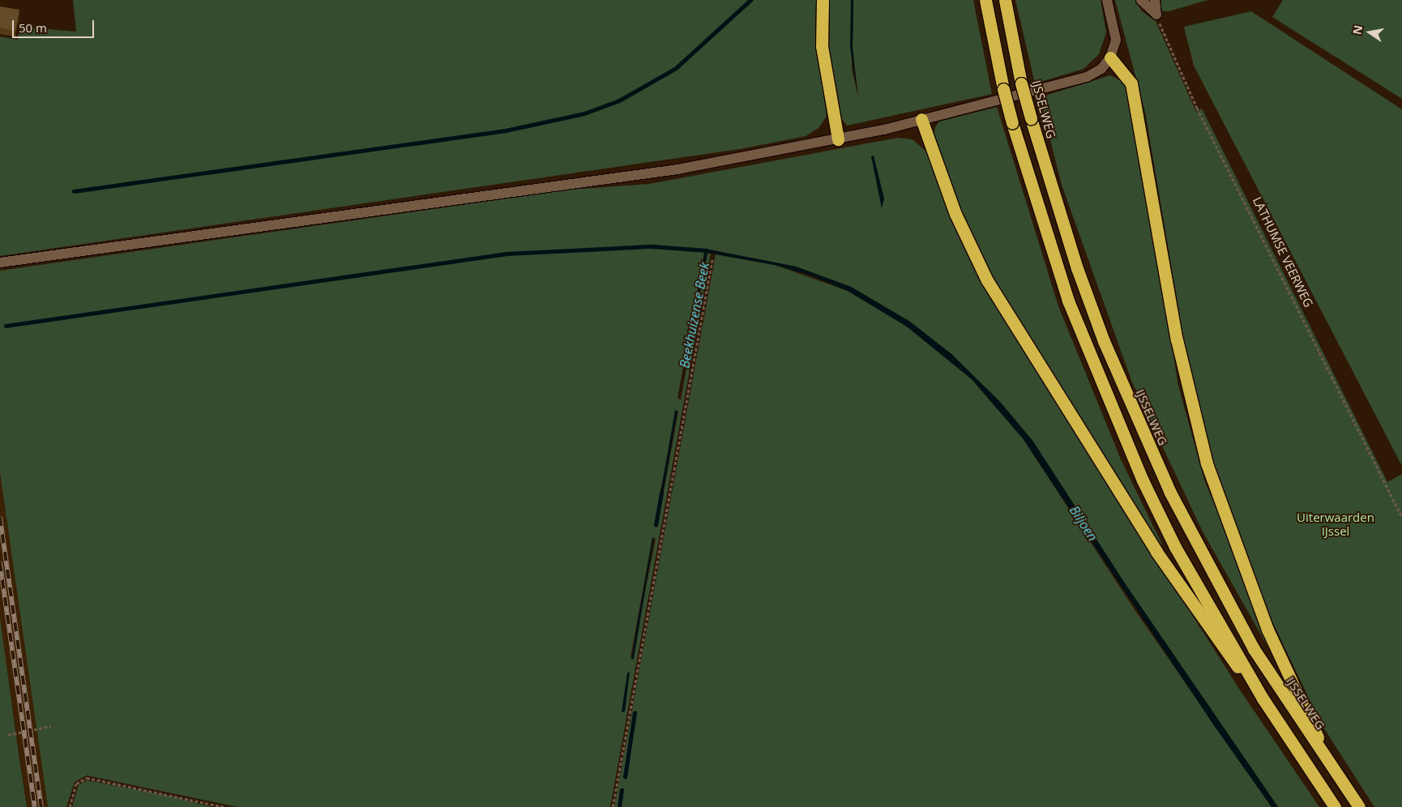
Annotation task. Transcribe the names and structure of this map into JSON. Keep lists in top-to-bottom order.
{
  "streets": {
    "highway": ["IJSSELWEG"],
    "path": ["LATHUMSE VEERWEG"]
  },
  "water": ["Beekhuizense Beek", "Biljoen"],
  "parks": ["Uiterwaarden IJssel"],
  "scale_bar": "50 m",
  "north": "left"
}
